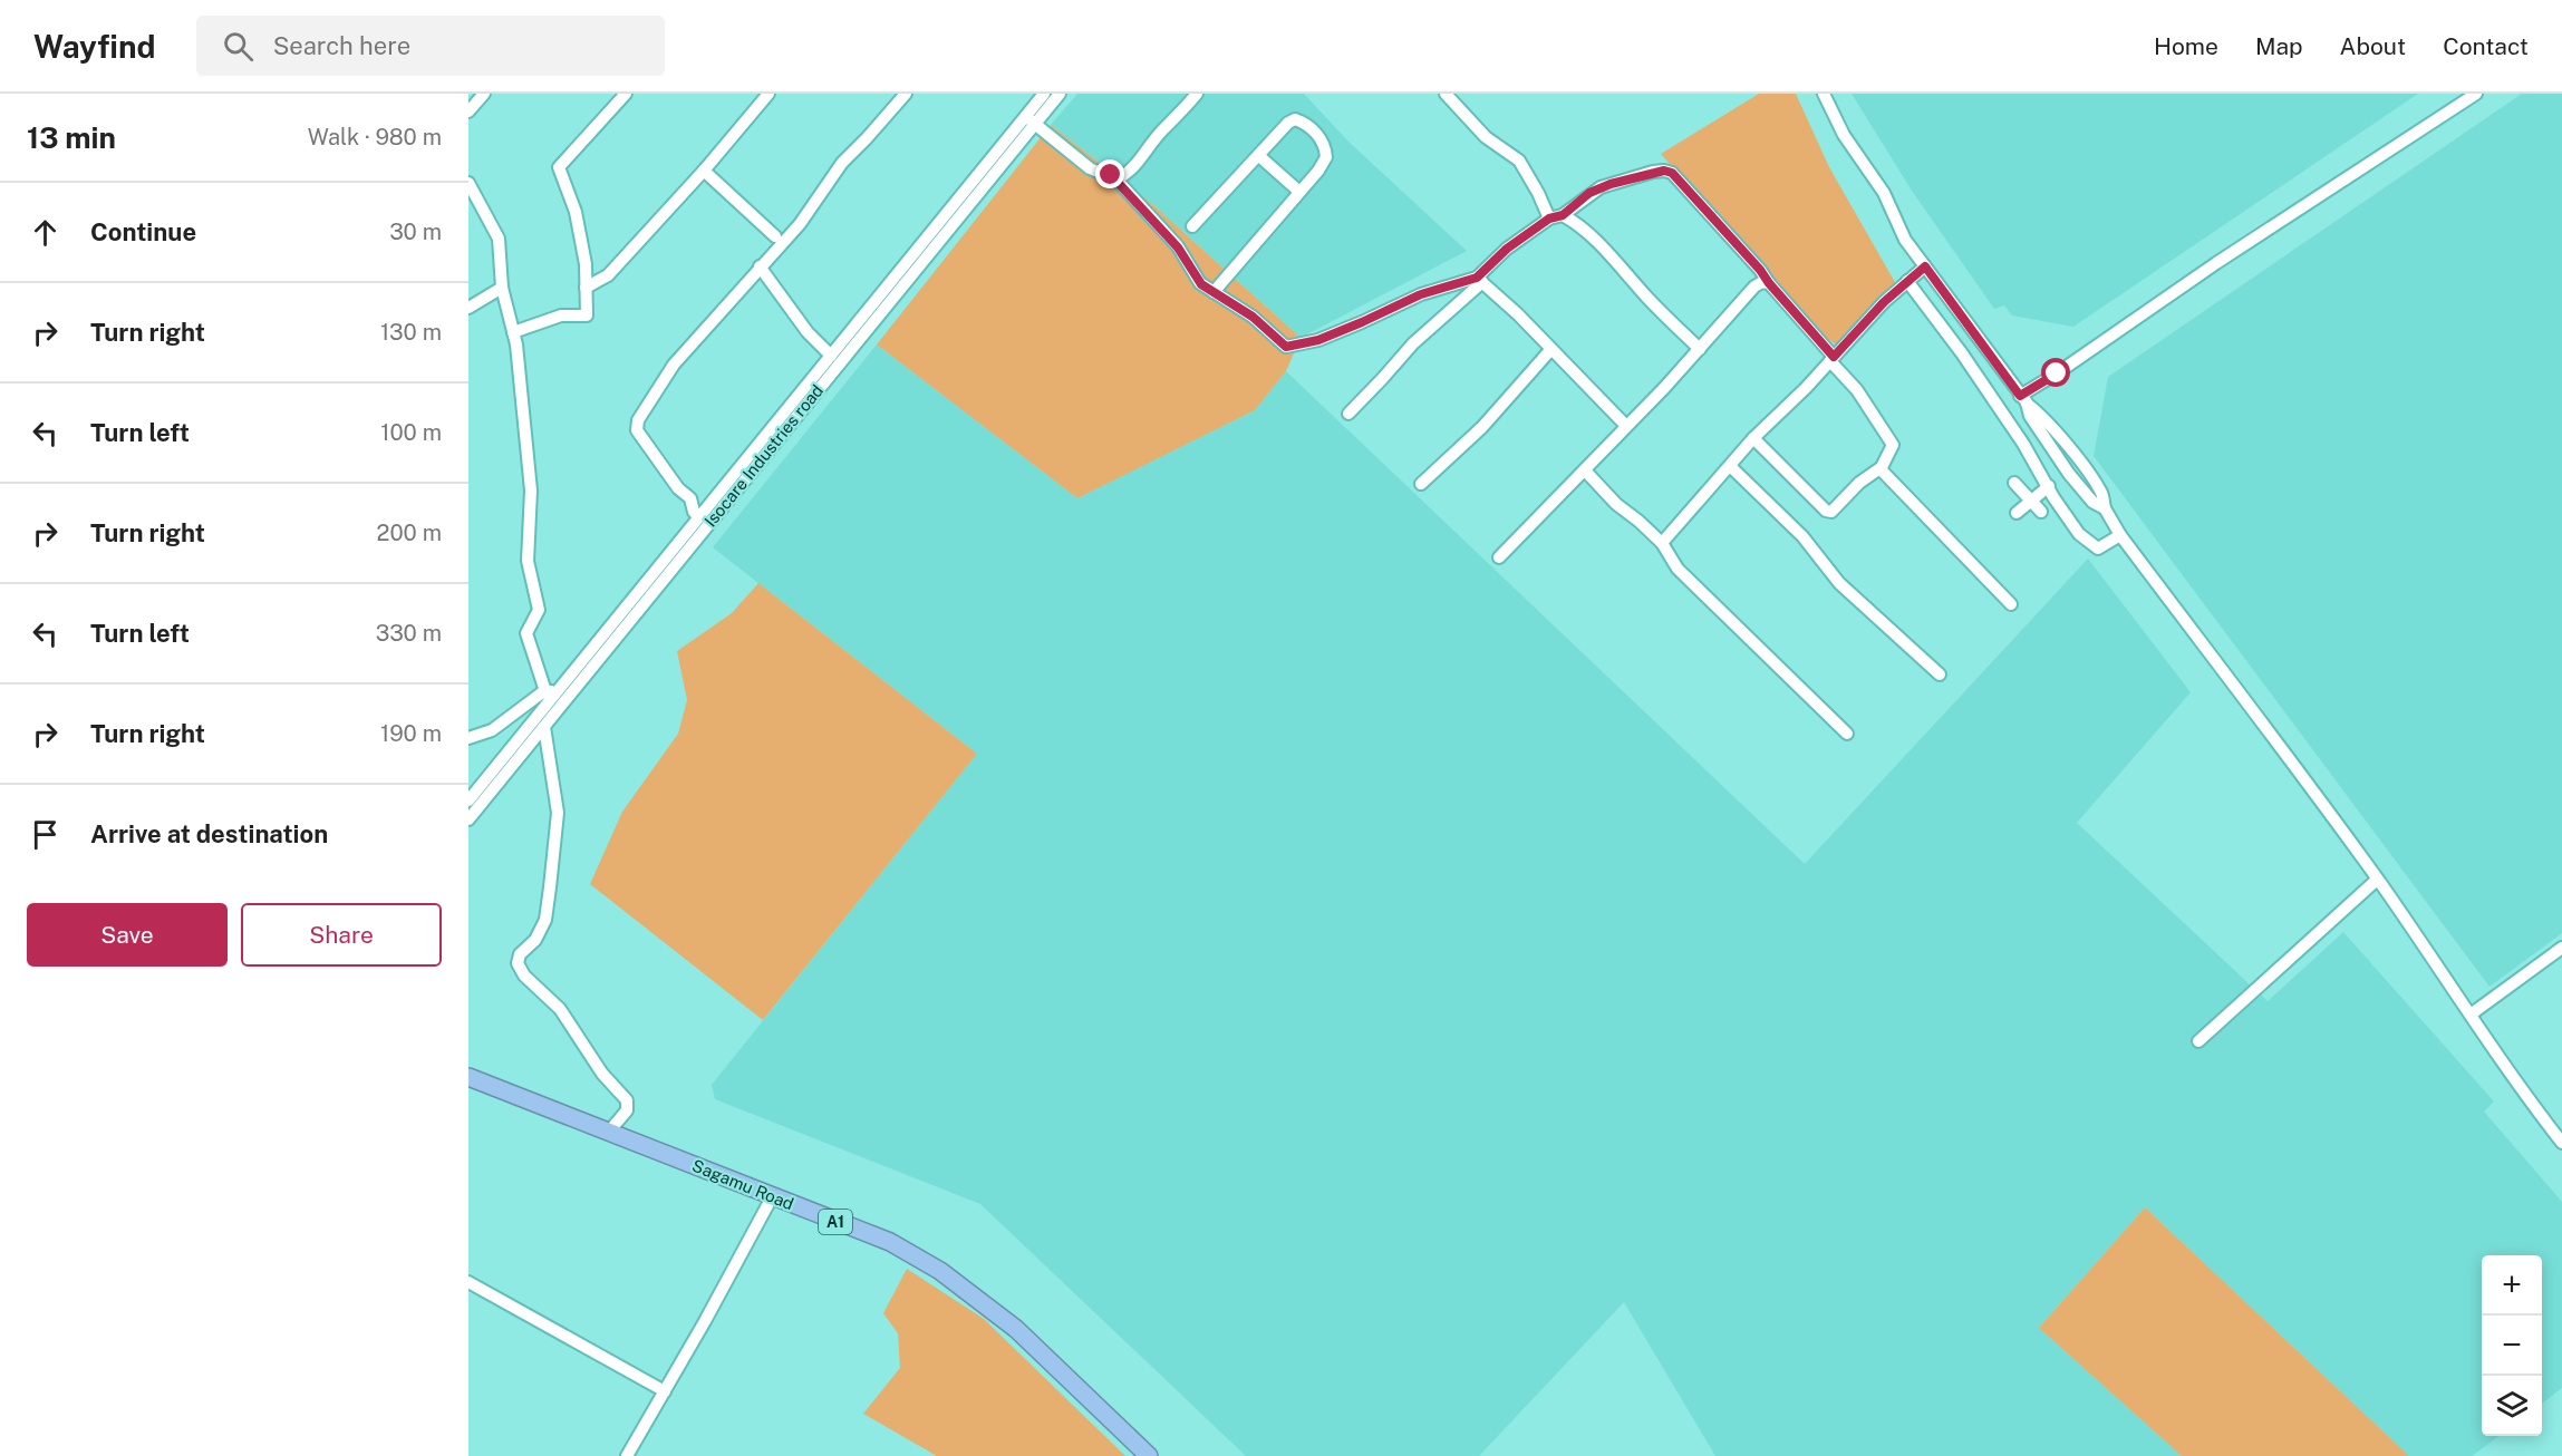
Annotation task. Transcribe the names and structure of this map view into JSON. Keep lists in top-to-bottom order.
{
  "streets": {
    "highway": ["Sagamu Road", "A1"],
    "street": ["Isocare Industries road"]
  },
  "page": {
    "header": "Wayfind",
    "search": "Search here",
    "nav": [
      "Home",
      "Map",
      "About",
      "Contact"
    ],
    "heading": ["13 min", "Walk · 980 m"],
    "list": [
      ["Continue", "30 m"],
      ["Turn right", "130 m"],
      ["Turn left", "100 m"],
      ["Turn right", "200 m"],
      ["Turn left", "330 m"],
      ["Turn right", "190 m"],
      "Arrive at destination"
    ],
    "buttons": ["Save", "Share"],
    "map_buttons": ["+", "−"]
  }
}
